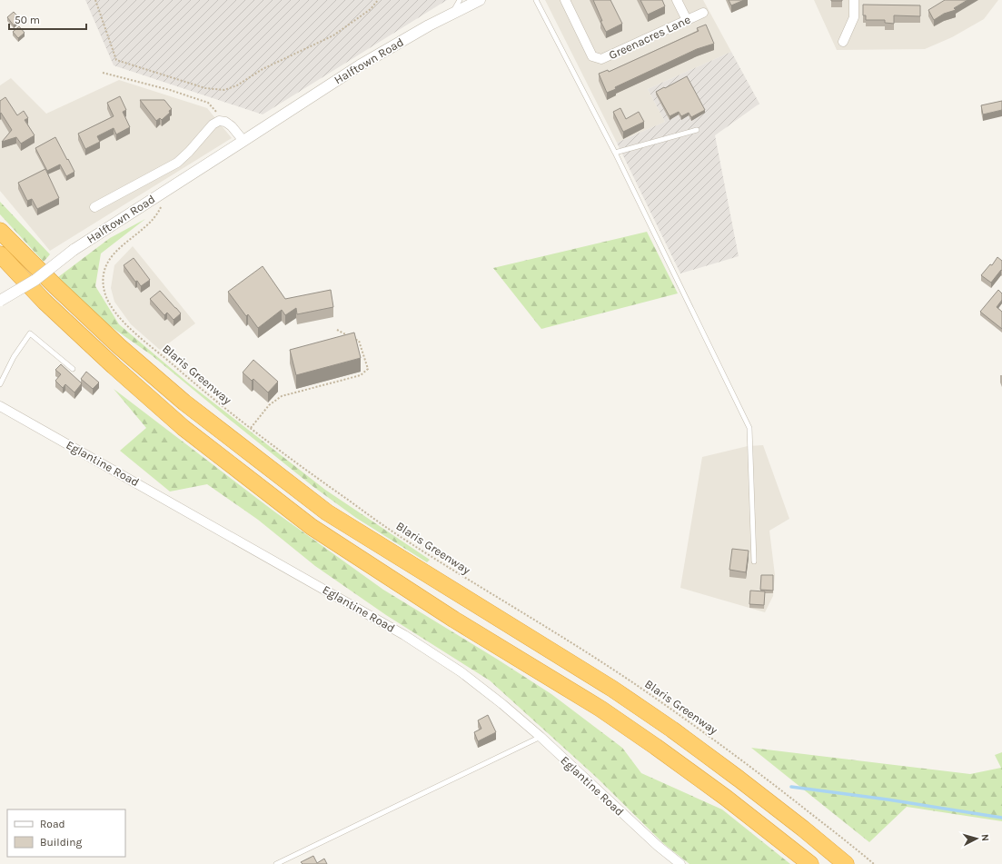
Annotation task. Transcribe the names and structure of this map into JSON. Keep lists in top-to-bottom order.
{
  "streets": {
    "street": ["Greenacres Lane", "Halftown Road", "Eglantine Road"],
    "path": ["Blaris Greenway"]
  },
  "crossings": [
    ["Halftown Road", "Blaris Greenway"]
  ],
  "legend": ["Road", "Building"],
  "scale_bar": "50 m",
  "north": "right"
}
